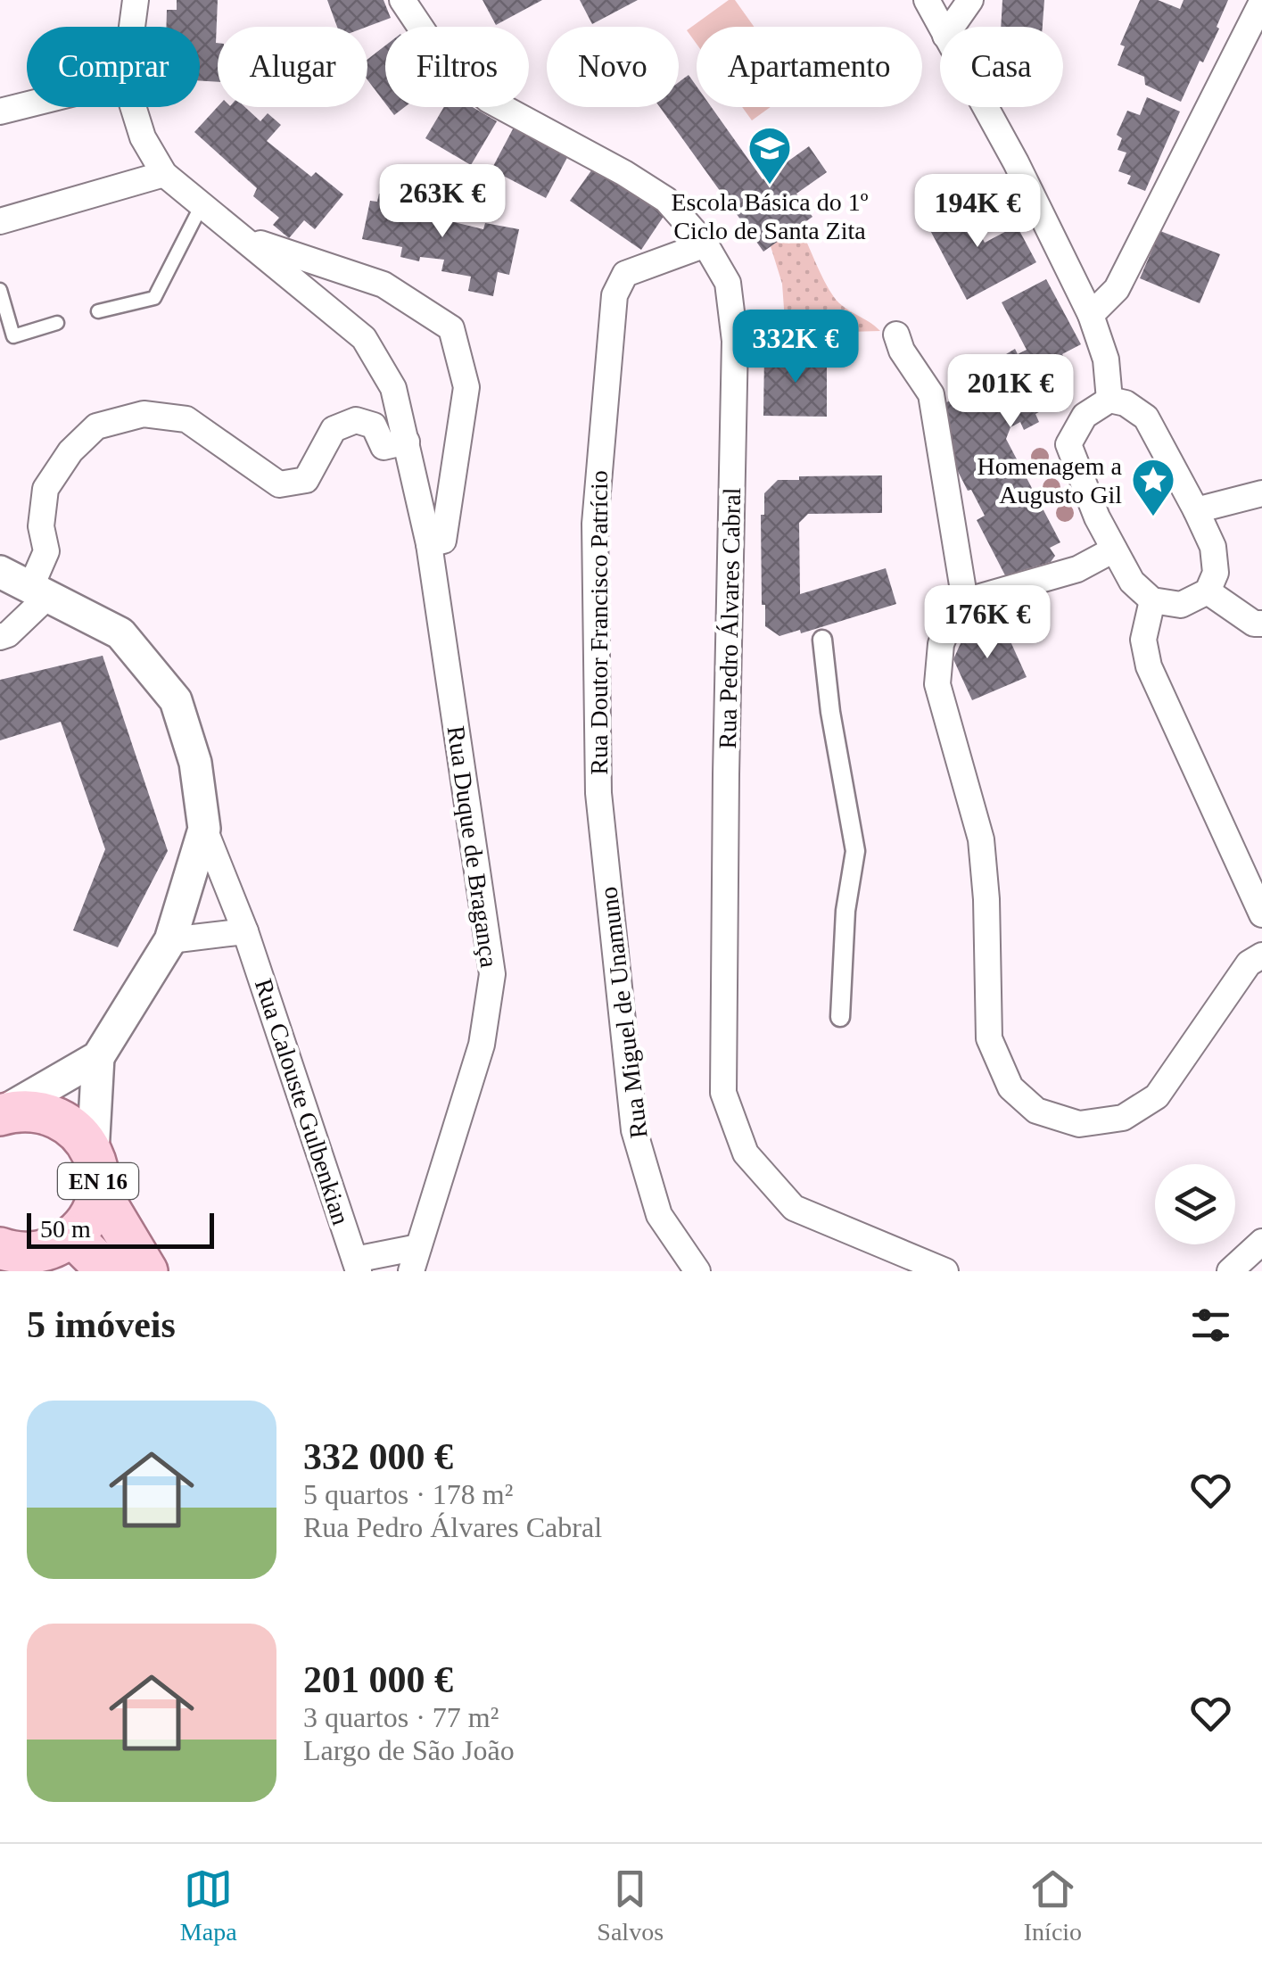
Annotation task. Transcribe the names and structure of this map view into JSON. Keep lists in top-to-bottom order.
{
  "streets": {
    "main road": ["EN 16"],
    "street": [
      "Rua Pedro Álvares Cabral",
      "Rua Doutor Francisco Patrício",
      "Rua Duque de Bragança",
      "Rua Miguel de Unamuno",
      "Rua Calouste Gulbenkian"
    ]
  },
  "crossings": [
    ["Rua Pedro Álvares Cabral", "Rua Doutor Francisco Patrício"],
    ["Rua Doutor Francisco Patrício", "Rua Miguel de Unamuno"]
  ],
  "places": {
    "school or university": ["Escola Básica do 1º Ciclo de Santa Zita"],
    "place": ["Homenagem a Augusto Gil"]
  },
  "scale_bar": "50 m",
  "page": {
    "chip": [
      "Comprar",
      "Alugar",
      "Filtros",
      "Novo",
      "Apartamento",
      "Casa"
    ],
    "price": [
      "263K €",
      "194K €",
      "332K €",
      "201K €",
      "176K €"
    ],
    "scale": "50 m",
    "heading": "5 imóveis",
    "list": [
      {
        "name": "332 000 €",
        "note": "5 quartos · 178 m² · Rua Pedro Álvares Cabral"
      },
      {
        "name": "201 000 €",
        "note": "3 quartos · 77 m² · Largo de São João"
      }
    ],
    "tabs": ["Mapa", "Salvos", "Início"]
  }
}
